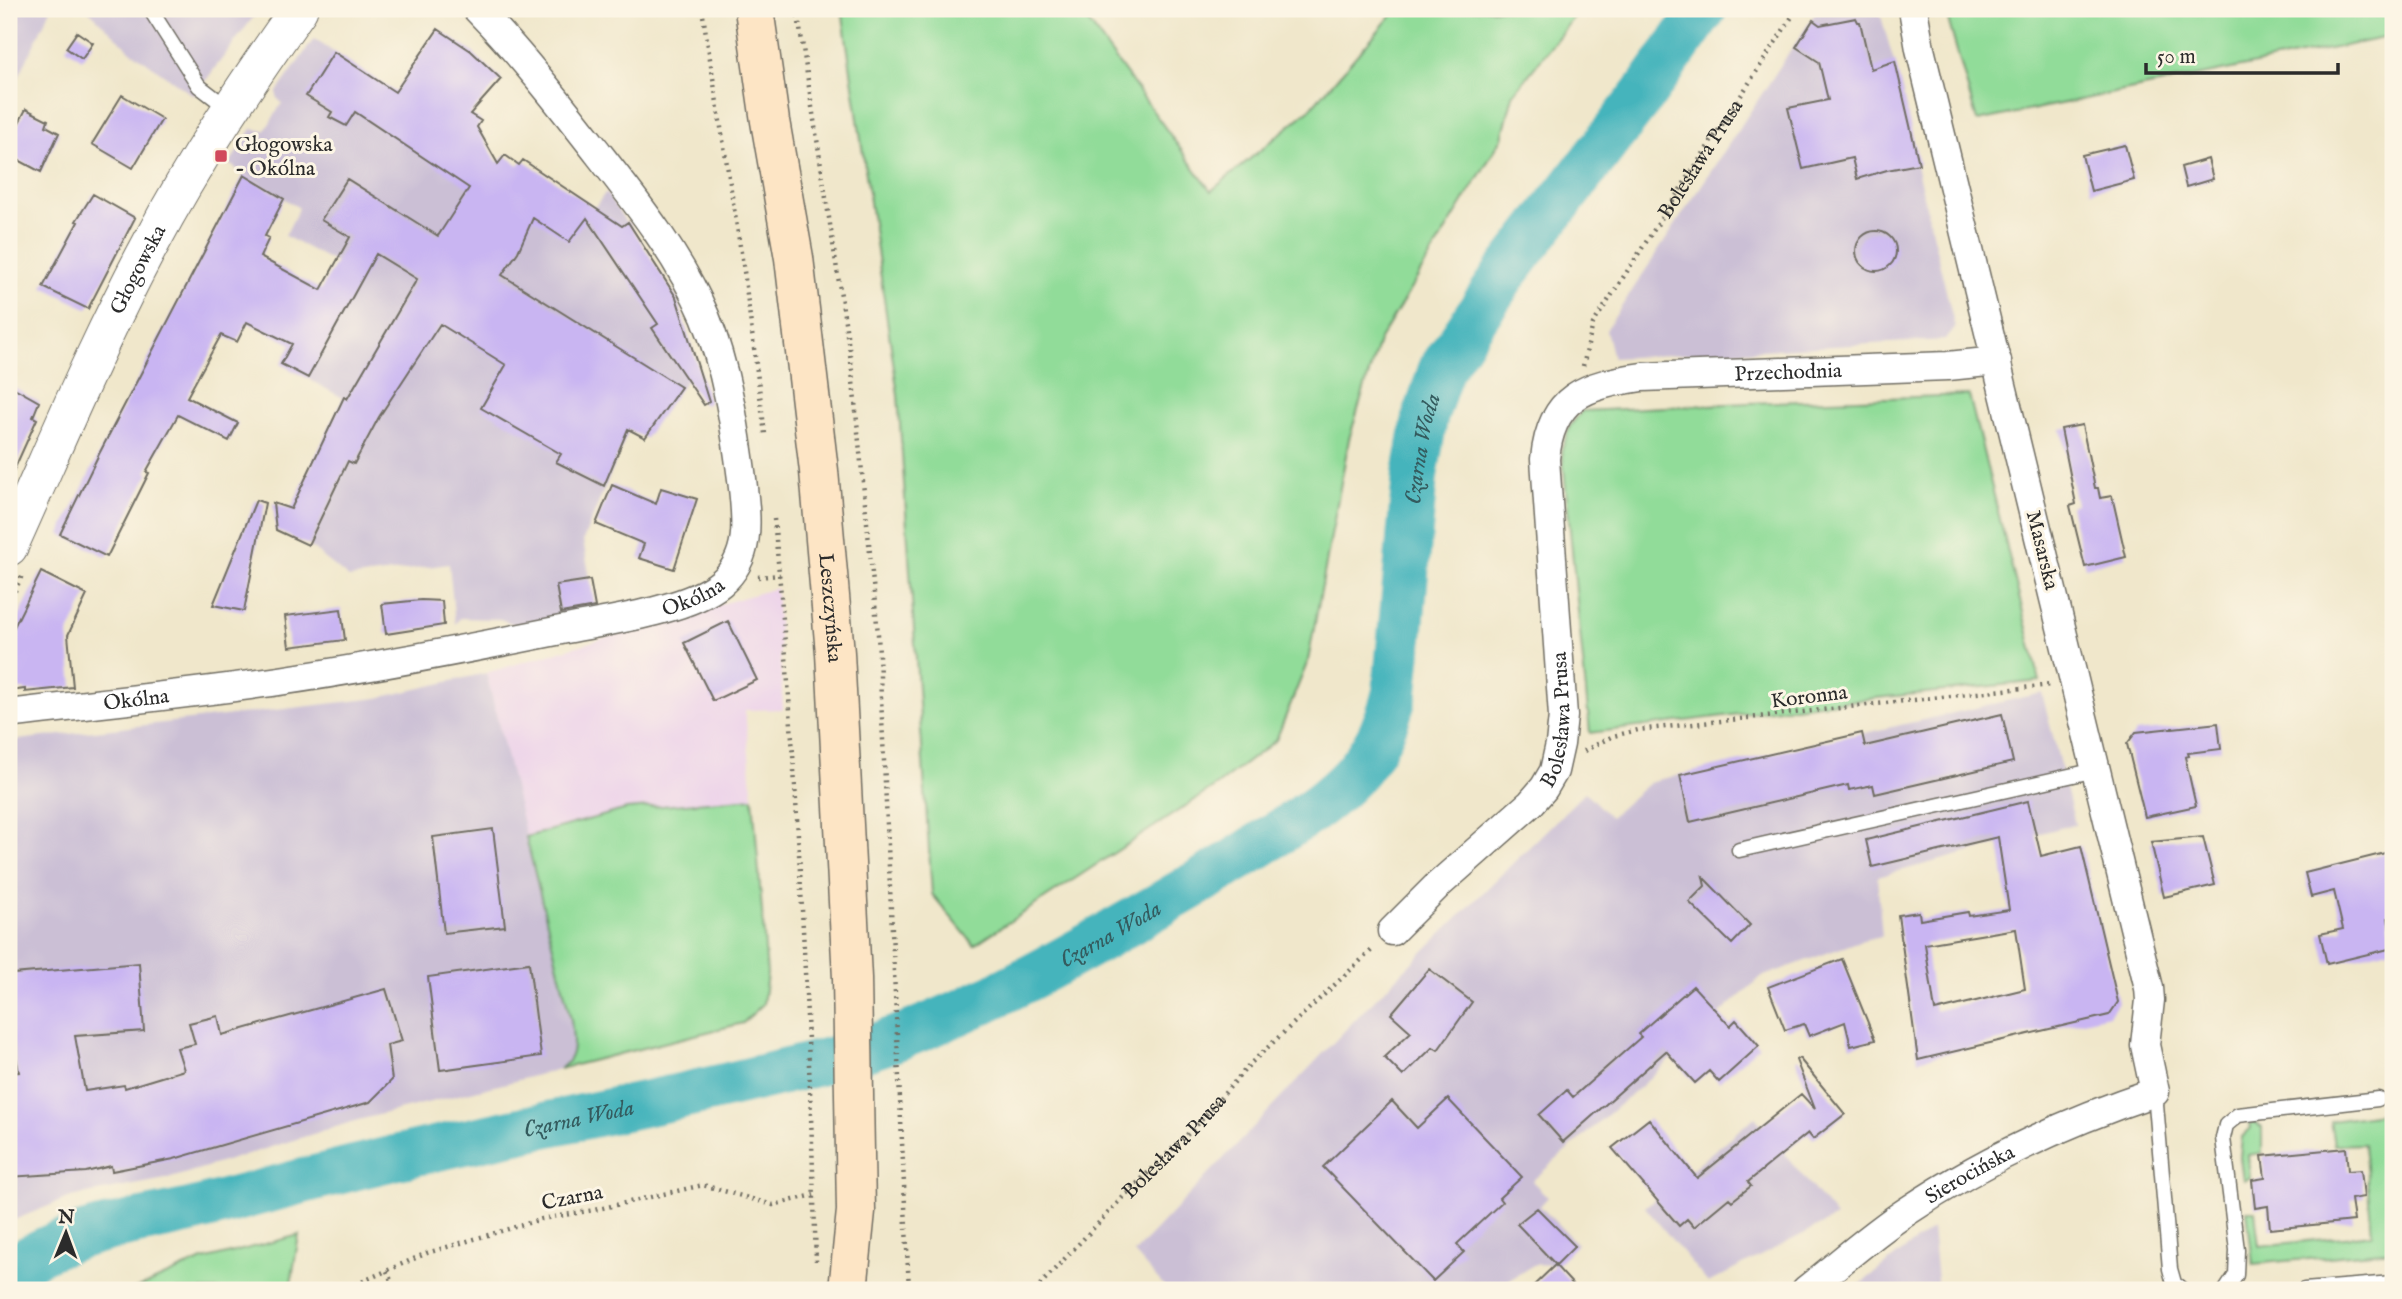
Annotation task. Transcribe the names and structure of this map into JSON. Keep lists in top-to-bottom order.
{
  "streets": {
    "main road": ["Leszczyńska"],
    "street": [
      "Bolesława Prusa",
      "Głogowska",
      "Przechodnia",
      "Masarska",
      "Okólna",
      "Sierocińska"
    ],
    "path": ["Koronna", "Czarna"]
  },
  "crossings": [
    ["Bolesława Prusa", "Przechodnia"],
    ["Bolesława Prusa", "Koronna"],
    ["Przechodnia", "Masarska"],
    ["Masarska", "Koronna"],
    ["Masarska", "Sierocińska"]
  ],
  "water": ["Czarna Woda"],
  "places": {
    "transit": ["Głogowska - Okólna"]
  },
  "scale_bar": "50 m",
  "north": "top"
}
